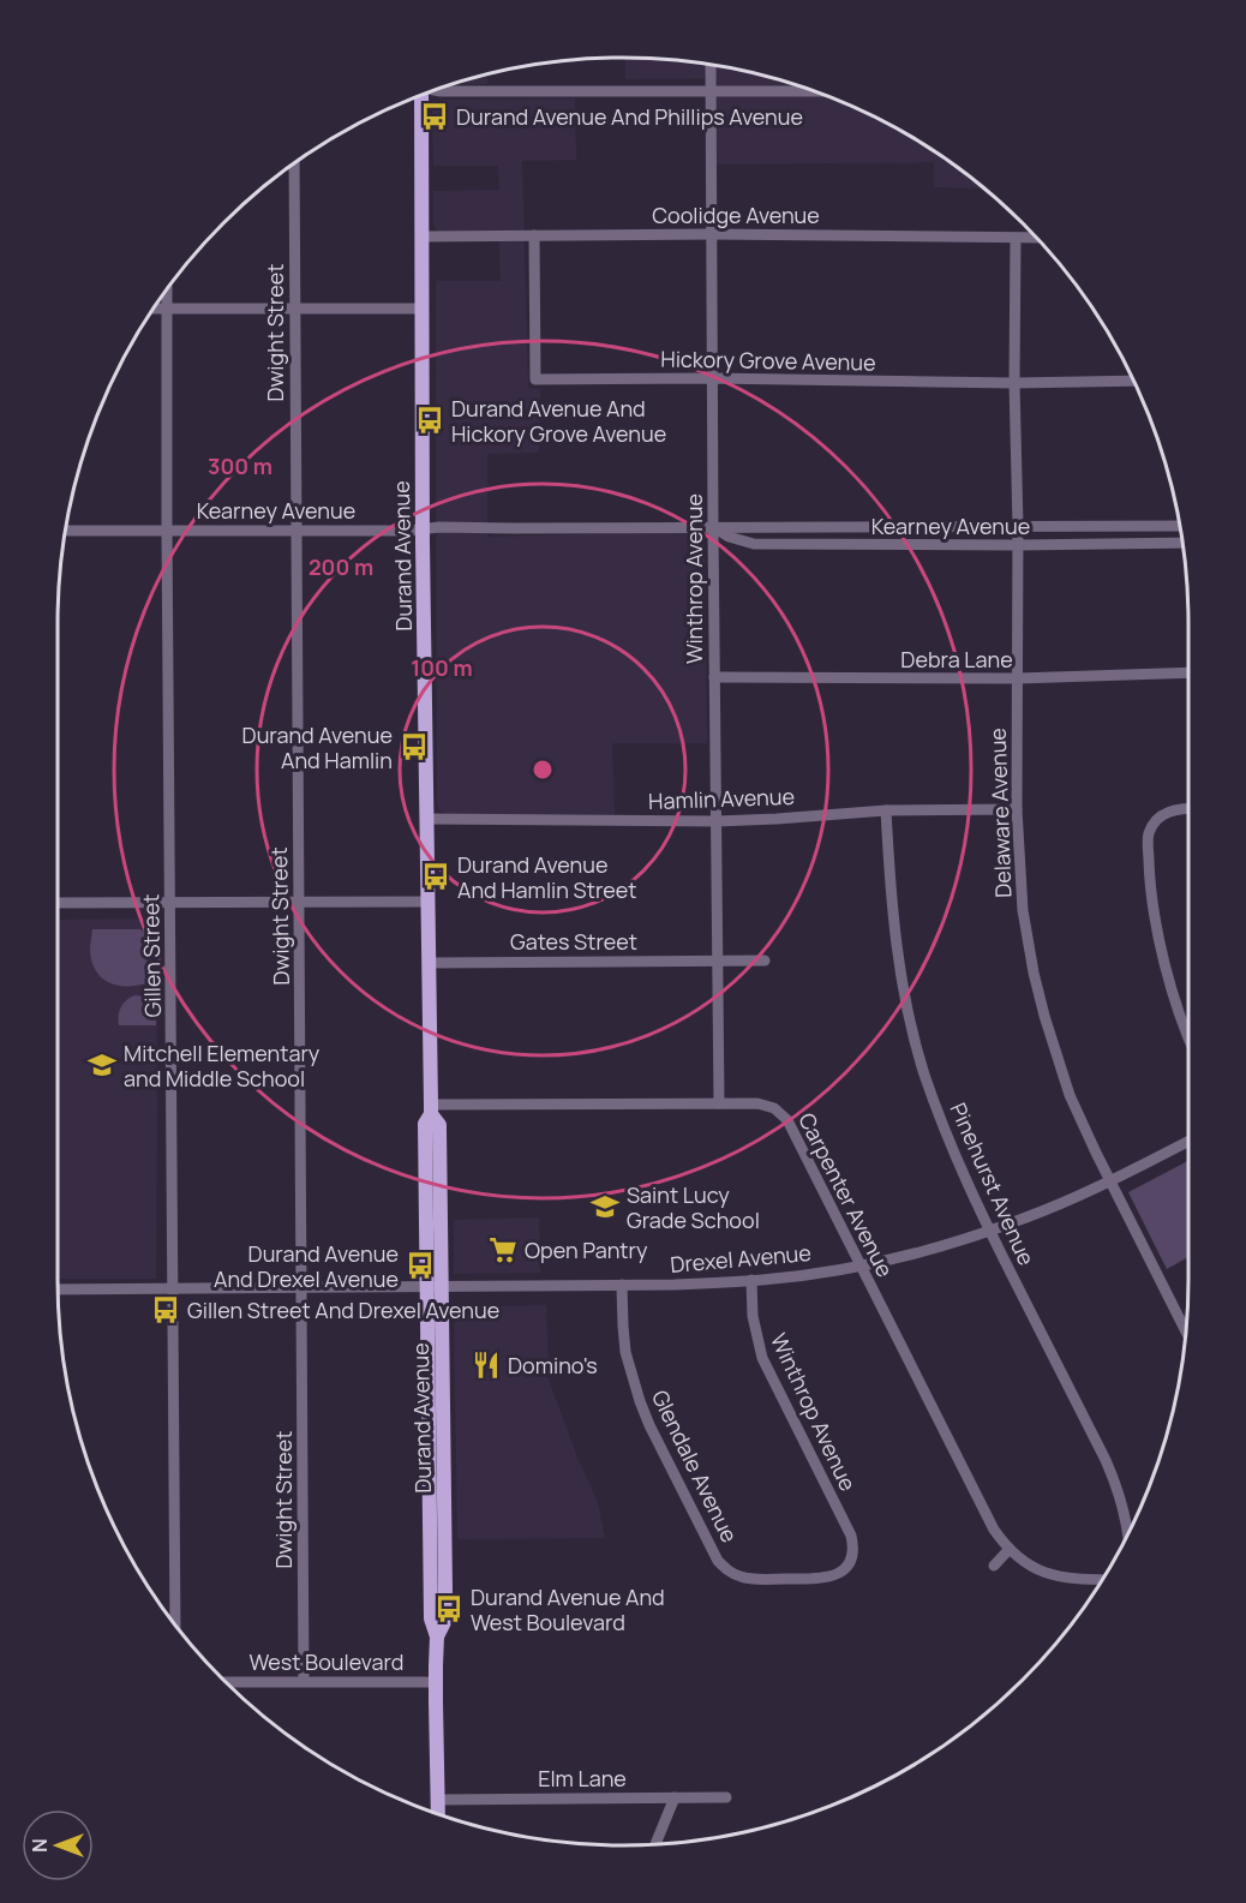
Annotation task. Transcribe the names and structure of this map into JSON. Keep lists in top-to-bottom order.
{
  "streets": {
    "main road": ["Durand Avenue"],
    "street": [
      "Coolidge Avenue",
      "Dwight Street",
      "Hickory Grove Avenue",
      "Kearney Avenue",
      "Winthrop Avenue",
      "Debra Lane",
      "Hamlin Avenue",
      "Delaware Avenue",
      "Gates Street",
      "Gillen Street",
      "Pinehurst Avenue",
      "Carpenter Avenue",
      "Drexel Avenue",
      "Glendale Avenue",
      "West Boulevard",
      "Elm Lane"
    ]
  },
  "crossings": [
    ["Coolidge Avenue", "Hickory Grove Avenue"],
    ["Coolidge Avenue", "Durand Avenue"],
    ["Coolidge Avenue", "Winthrop Avenue"],
    ["Coolidge Avenue", "Delaware Avenue"],
    ["Dwight Street", "Kearney Avenue"],
    ["Dwight Street", "Drexel Avenue"],
    ["Dwight Street", "West Boulevard"],
    ["Hickory Grove Avenue", "Winthrop Avenue"],
    ["Hickory Grove Avenue", "Delaware Avenue"],
    ["Kearney Avenue", "Durand Avenue"],
    ["Kearney Avenue", "Winthrop Avenue"],
    ["Kearney Avenue", "Delaware Avenue"],
    ["Kearney Avenue", "Gillen Street"],
    ["Durand Avenue", "Hamlin Avenue"],
    ["Durand Avenue", "Gates Street"],
    ["Durand Avenue", "Carpenter Avenue"],
    ["Durand Avenue", "Drexel Avenue"],
    ["Durand Avenue", "West Boulevard"],
    ["Durand Avenue", "Elm Lane"],
    ["Winthrop Avenue", "Debra Lane"],
    ["Winthrop Avenue", "Hamlin Avenue"],
    ["Winthrop Avenue", "Gates Street"],
    ["Winthrop Avenue", "Carpenter Avenue"],
    ["Winthrop Avenue", "Drexel Avenue"],
    ["Winthrop Avenue", "Glendale Avenue"],
    ["Debra Lane", "Delaware Avenue"],
    ["Hamlin Avenue", "Delaware Avenue"],
    ["Hamlin Avenue", "Pinehurst Avenue"],
    ["Delaware Avenue", "Drexel Avenue"],
    ["Gillen Street", "Drexel Avenue"],
    ["Pinehurst Avenue", "Drexel Avenue"],
    ["Carpenter Avenue", "Drexel Avenue"],
    ["Drexel Avenue", "Glendale Avenue"]
  ],
  "places": {
    "bus stop": [
      "Durand Avenue And Phillips Avenue",
      "Durand Avenue And Hickory Grove Avenue",
      "Durand Avenue And Hamlin",
      "Durand Avenue And Hamlin Street",
      "Durand Avenue And Drexel Avenue",
      "Gillen Street And Drexel Avenue",
      "Durand Avenue And West Boulevard"
    ],
    "school or university": ["Mitchell Elementary and Middle School", "Saint Lucy Grade School"],
    "supermarket": ["Open Pantry"],
    "restaurant": ["Domino's"]
  },
  "north": "left",
  "rings": ["300 m", "200 m", "100 m"]
}
